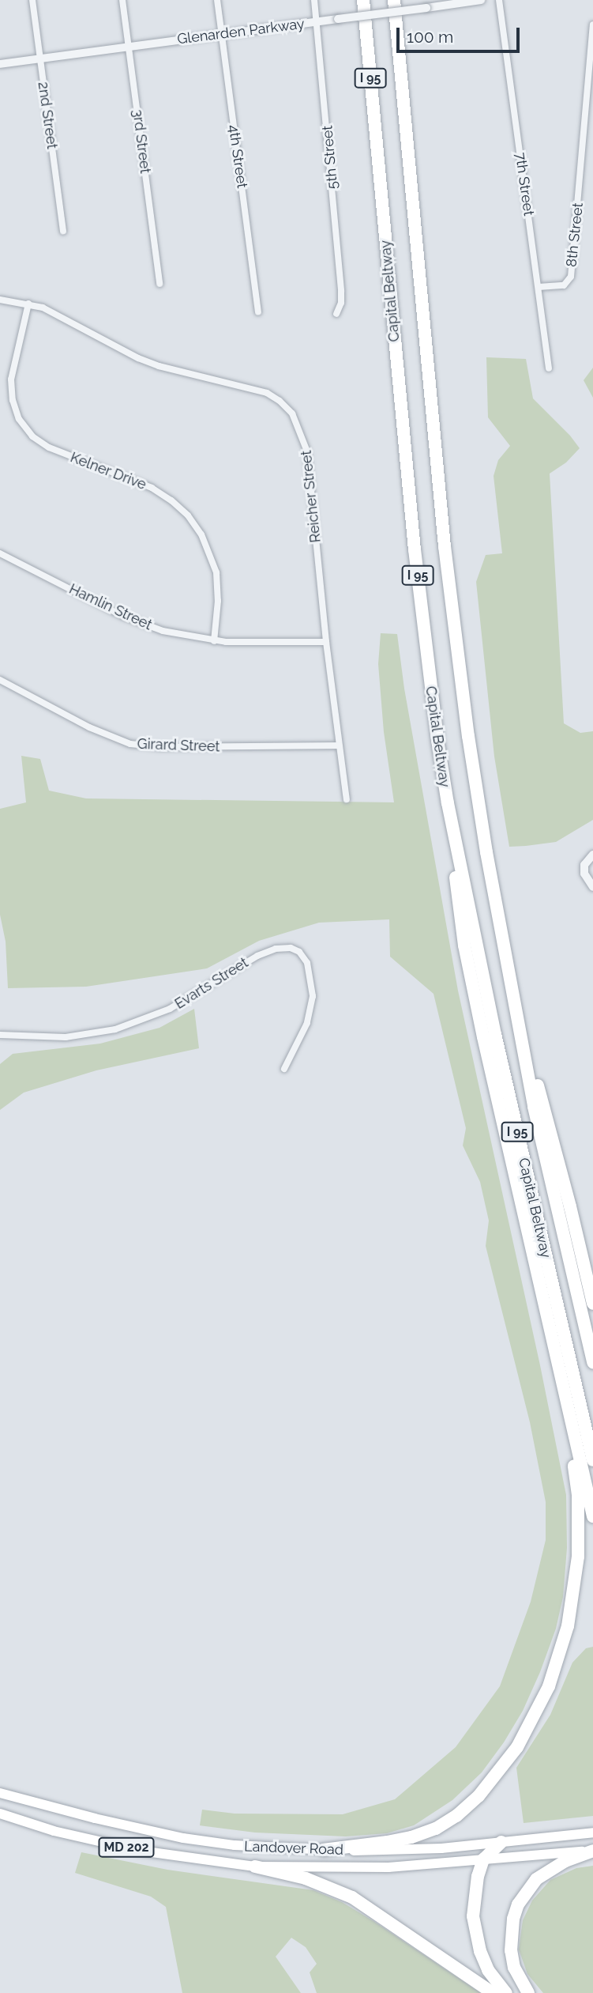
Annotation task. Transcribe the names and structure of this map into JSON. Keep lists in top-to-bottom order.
{
  "streets": {
    "highway": ["I 95", "Capital Beltway"],
    "main road": ["MD 202", "Landover Road"],
    "street": [
      "Glenarden Parkway",
      "2nd Street",
      "3rd Street",
      "4th Street",
      "5th Street",
      "7th Street",
      "8th Street",
      "Kelner Drive",
      "Reicher Street",
      "Hamlin Street",
      "Girard Street",
      "Evarts Street"
    ]
  },
  "crossings": [
    ["Glenarden Parkway", "2nd Street"],
    ["Glenarden Parkway", "3rd Street"],
    ["Glenarden Parkway", "4th Street"],
    ["Glenarden Parkway", "5th Street"],
    ["7th Street", "8th Street"],
    ["Kelner Drive", "Reicher Street"],
    ["Kelner Drive", "Hamlin Street"],
    ["Reicher Street", "Hamlin Street"],
    ["Reicher Street", "Girard Street"]
  ],
  "scale_bar": "100 m"
}
